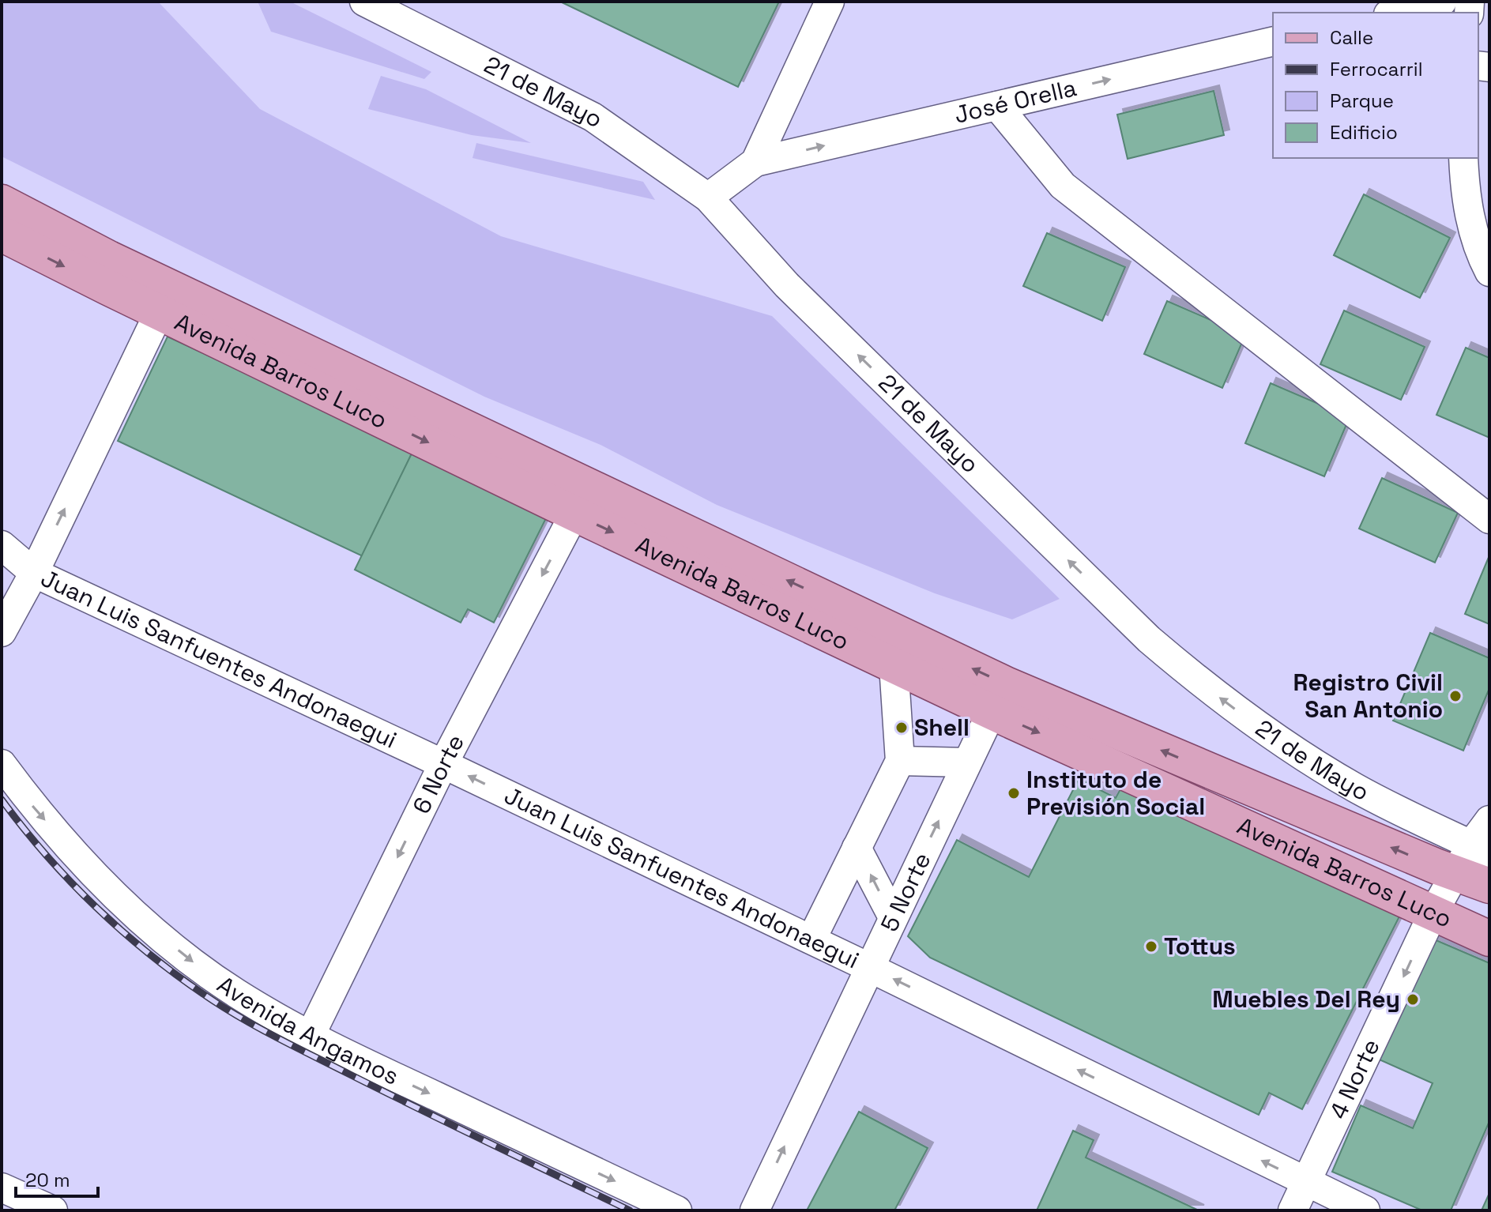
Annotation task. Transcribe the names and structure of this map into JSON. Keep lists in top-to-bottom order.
{
  "streets": {
    "main road": ["Avenida Barros Luco"],
    "street": [
      "21 de Mayo",
      "José Orella",
      "Juan Luis Sanfuentes Andonaegui",
      "6 Norte",
      "5 Norte",
      "Avenida Angamos",
      "4 Norte"
    ]
  },
  "crossings": [
    ["21 de Mayo", "Avenida Barros Luco"],
    ["21 de Mayo", "4 Norte"],
    ["Avenida Barros Luco", "6 Norte"],
    ["Avenida Barros Luco", "5 Norte"],
    ["Avenida Barros Luco", "4 Norte"],
    ["Juan Luis Sanfuentes Andonaegui", "6 Norte"],
    ["Juan Luis Sanfuentes Andonaegui", "5 Norte"],
    ["Juan Luis Sanfuentes Andonaegui", "4 Norte"],
    ["6 Norte", "Avenida Angamos"]
  ],
  "one_way": [
    "21 de Mayo",
    "José Orella",
    "Juan Luis Sanfuentes Andonaegui",
    "6 Norte",
    "Avenida Angamos",
    "4 Norte"
  ],
  "places": [
    "Registro Civil San Antonio",
    "Shell",
    "Instituto de Previsión Social",
    "Tottus",
    "Muebles Del Rey"
  ],
  "legend": [
    "Calle",
    "Ferrocarril",
    "Parque",
    "Edificio"
  ],
  "scale_bar": "20 m"
}
